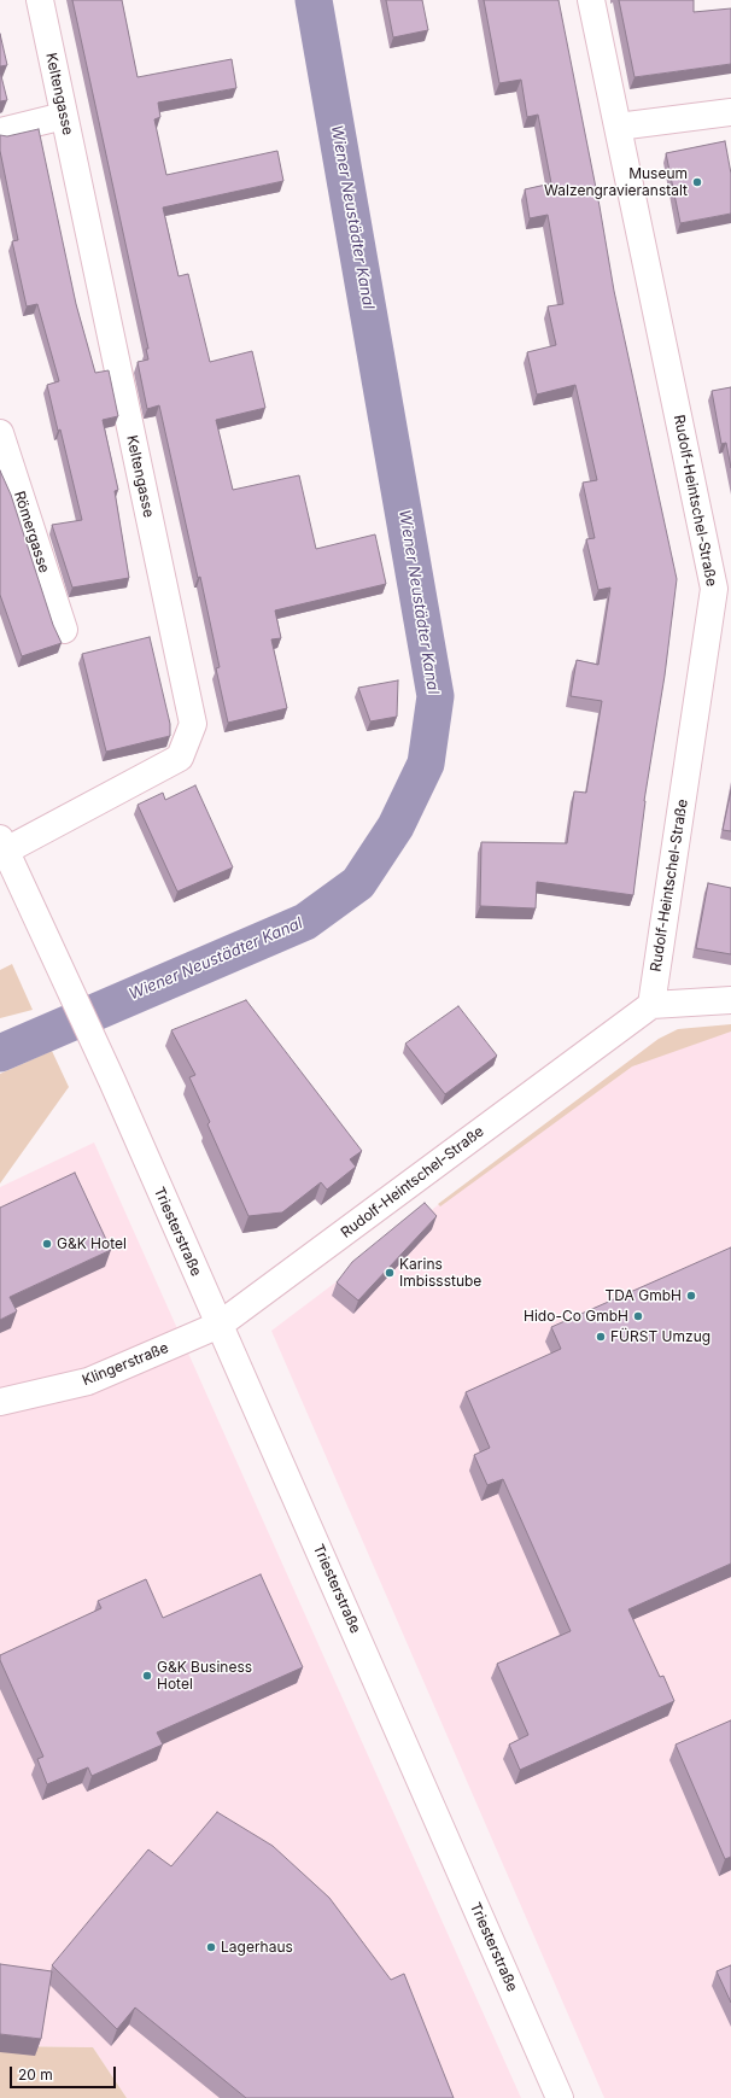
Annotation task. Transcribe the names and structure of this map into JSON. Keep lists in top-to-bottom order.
{
  "streets": {
    "street": [
      "Keltengasse",
      "Rudolf-Heintschel-Straße",
      "Römergasse",
      "Triesterstraße",
      "Klingerstraße"
    ]
  },
  "crossings": [
    ["Keltengasse", "Triesterstraße"],
    ["Rudolf-Heintschel-Straße", "Triesterstraße"],
    ["Rudolf-Heintschel-Straße", "Klingerstraße"],
    ["Triesterstraße", "Klingerstraße"]
  ],
  "water": ["Wiener Neustädter Kanal"],
  "places": [
    "Museum Walzengravieranstalt",
    "G&K Hotel",
    "Karins Imbissstube",
    "TDA GmbH",
    "Hido-Co GmbH",
    "FÜRST Umzug",
    "G&K Business Hotel",
    "Lagerhaus"
  ],
  "scale_bar": "20 m"
}
